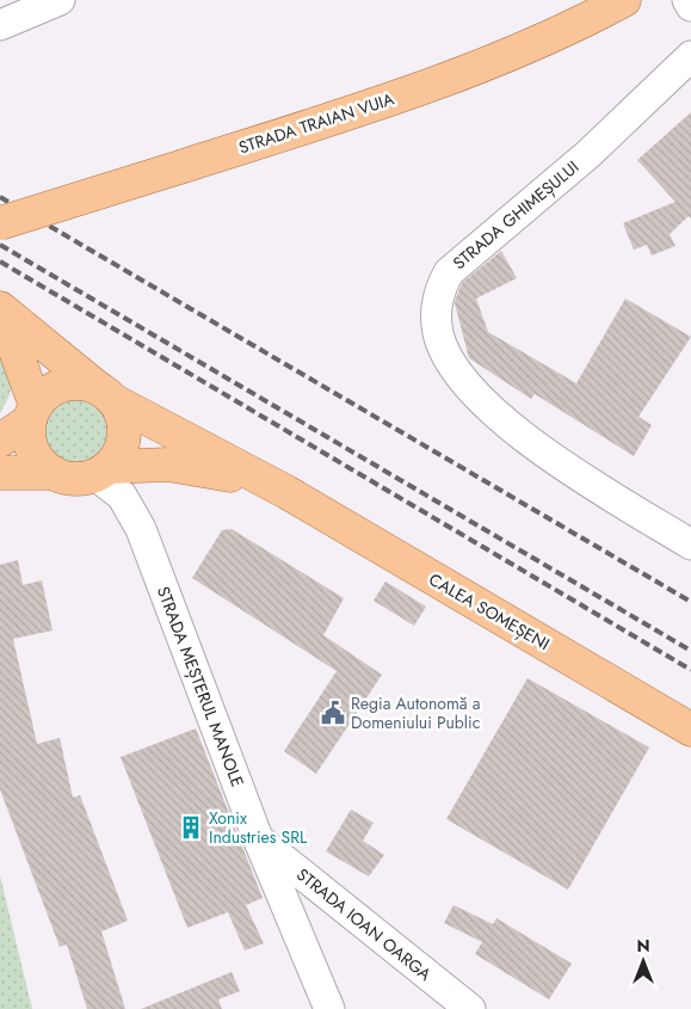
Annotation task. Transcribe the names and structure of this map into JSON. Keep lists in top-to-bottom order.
{
  "streets": {
    "main road": ["STRADA TRAIAN VUIA", "CALEA SOMEȘENI"],
    "street": ["STRADA GHIMEȘULUI", "STRADA MEȘTERUL MANOLE", "STRADA IOAN OARGA"]
  },
  "crossings": [
    ["CALEA SOMEȘENI", "STRADA MEȘTERUL MANOLE"],
    ["STRADA MEȘTERUL MANOLE", "STRADA IOAN OARGA"]
  ],
  "places": {
    "public building": ["Regia Autonomă a Domeniului Public"],
    "building": ["Xonix Industries SRL"]
  },
  "north": "top"
}
